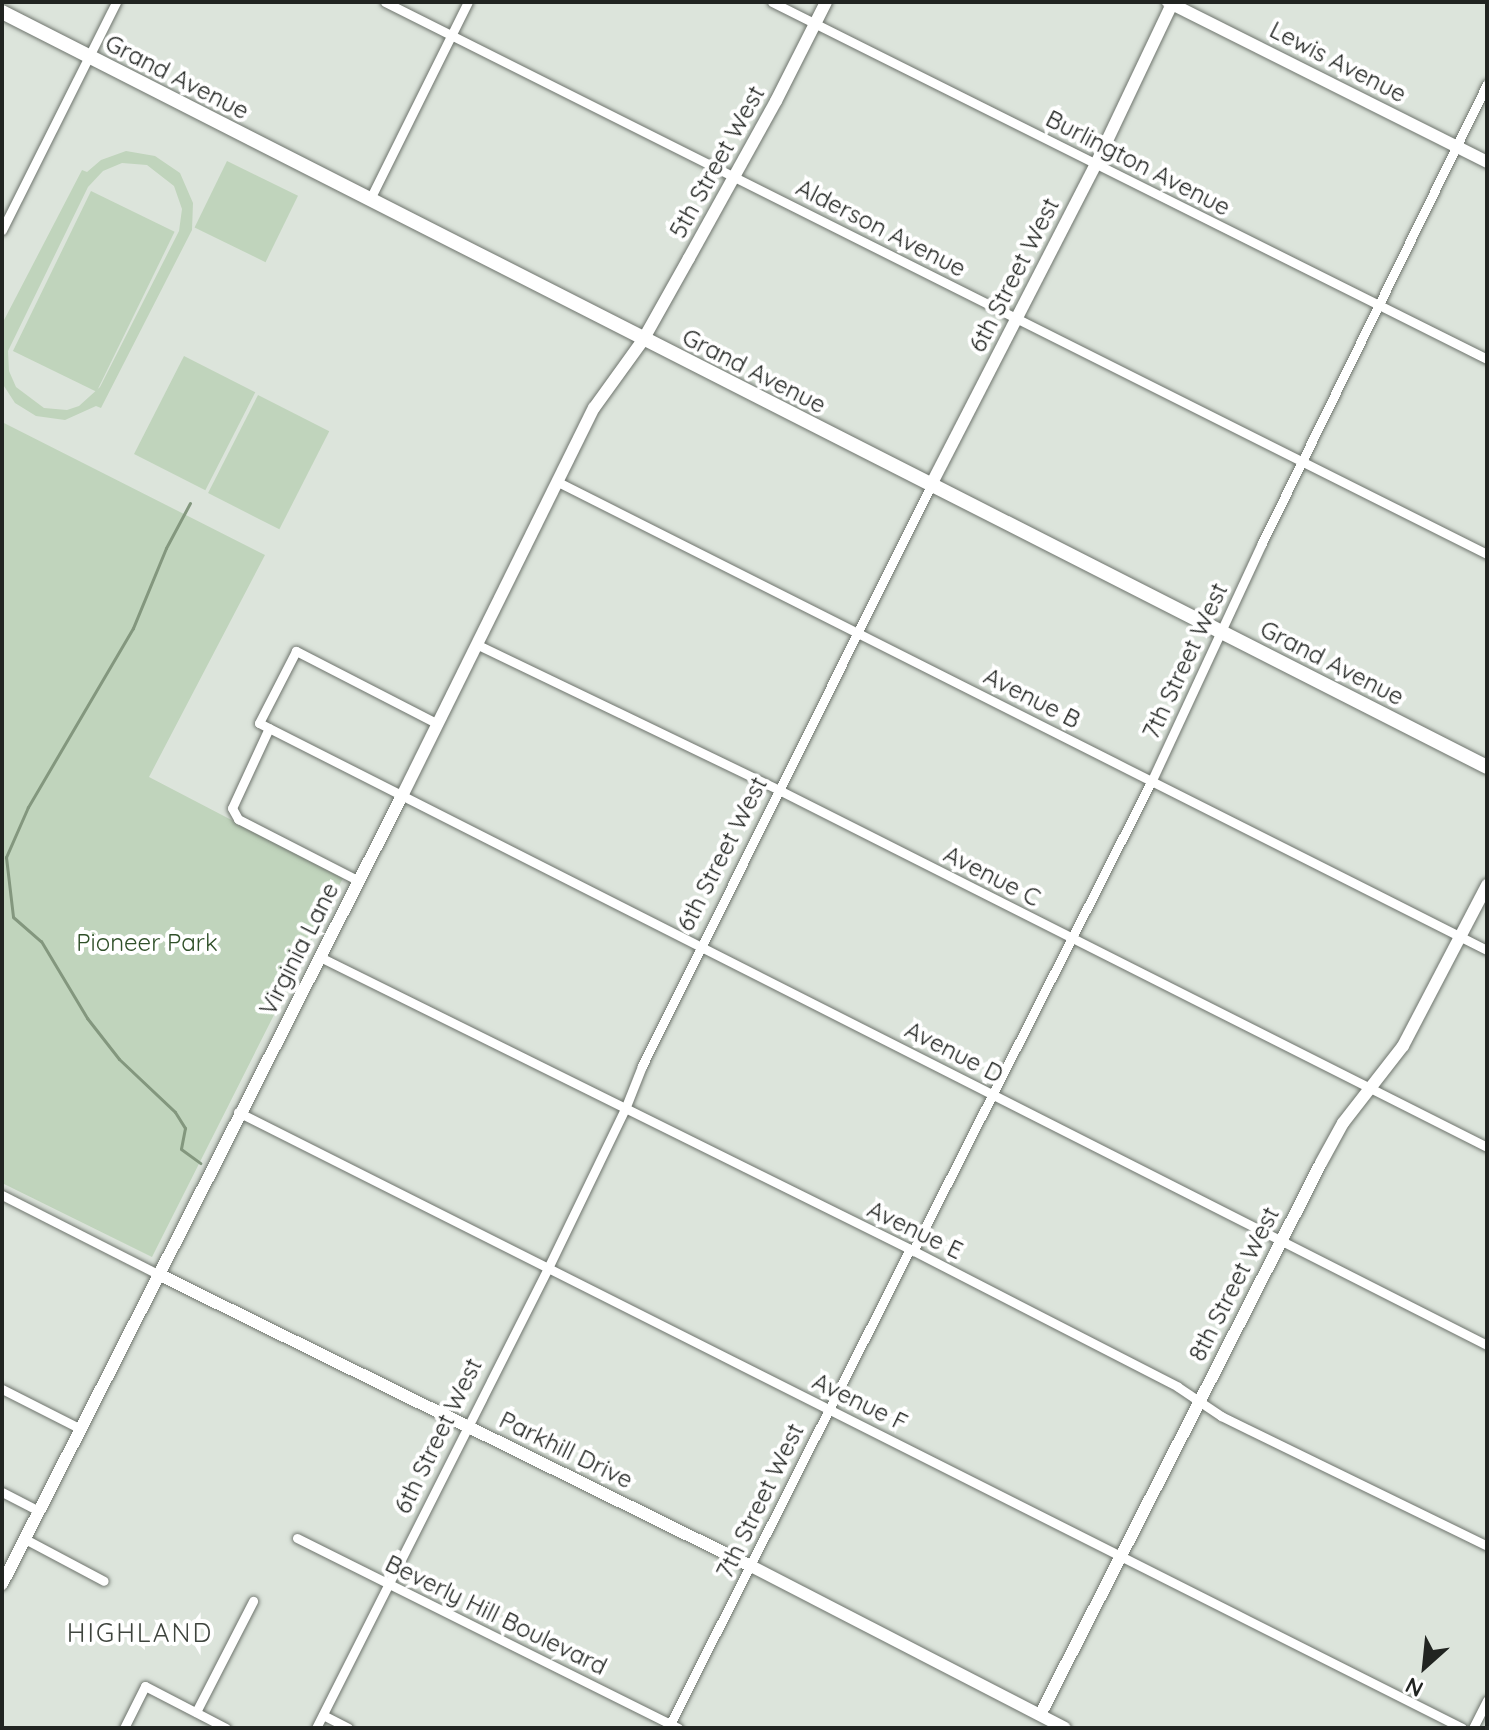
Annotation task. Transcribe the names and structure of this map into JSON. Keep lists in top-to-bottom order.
{
  "streets": {
    "main road": ["Grand Avenue"],
    "street": [
      "Lewis Avenue",
      "5th Street West",
      "Burlington Avenue",
      "Alderson Avenue",
      "6th Street West",
      "7th Street West",
      "Avenue B",
      "Avenue C",
      "Virginia Lane",
      "Avenue D",
      "Avenue E",
      "8th Street West",
      "Avenue F",
      "Parkhill Drive",
      "Beverly Hill Boulevard"
    ]
  },
  "crossings": [
    ["Lewis Avenue", "6th Street West"],
    ["Lewis Avenue", "7th Street West"],
    ["Grand Avenue", "5th Street West"],
    ["Grand Avenue", "6th Street West"],
    ["Grand Avenue", "7th Street West"],
    ["Grand Avenue", "Virginia Lane"],
    ["5th Street West", "Burlington Avenue"],
    ["5th Street West", "Alderson Avenue"],
    ["5th Street West", "Virginia Lane"],
    ["Burlington Avenue", "6th Street West"],
    ["Burlington Avenue", "7th Street West"],
    ["Alderson Avenue", "6th Street West"],
    ["Alderson Avenue", "7th Street West"],
    ["6th Street West", "Avenue B"],
    ["6th Street West", "Avenue C"],
    ["6th Street West", "Avenue D"],
    ["6th Street West", "Avenue E"],
    ["6th Street West", "Avenue F"],
    ["6th Street West", "Parkhill Drive"],
    ["6th Street West", "Beverly Hill Boulevard"],
    ["7th Street West", "Avenue B"],
    ["7th Street West", "Avenue C"],
    ["7th Street West", "Avenue D"],
    ["7th Street West", "Avenue E"],
    ["7th Street West", "Avenue F"],
    ["7th Street West", "Parkhill Drive"],
    ["7th Street West", "Beverly Hill Boulevard"],
    ["Avenue B", "Virginia Lane"],
    ["Avenue B", "8th Street West"],
    ["Avenue C", "Virginia Lane"],
    ["Avenue C", "8th Street West"],
    ["Virginia Lane", "Avenue D"],
    ["Virginia Lane", "Avenue E"],
    ["Virginia Lane", "Avenue F"],
    ["Virginia Lane", "Parkhill Drive"],
    ["Avenue D", "8th Street West"],
    ["Avenue E", "8th Street West"],
    ["8th Street West", "Avenue F"],
    ["8th Street West", "Parkhill Drive"]
  ],
  "districts": ["HIGHLAND"],
  "parks": ["Pioneer Park"],
  "north": "bottom left"
}
